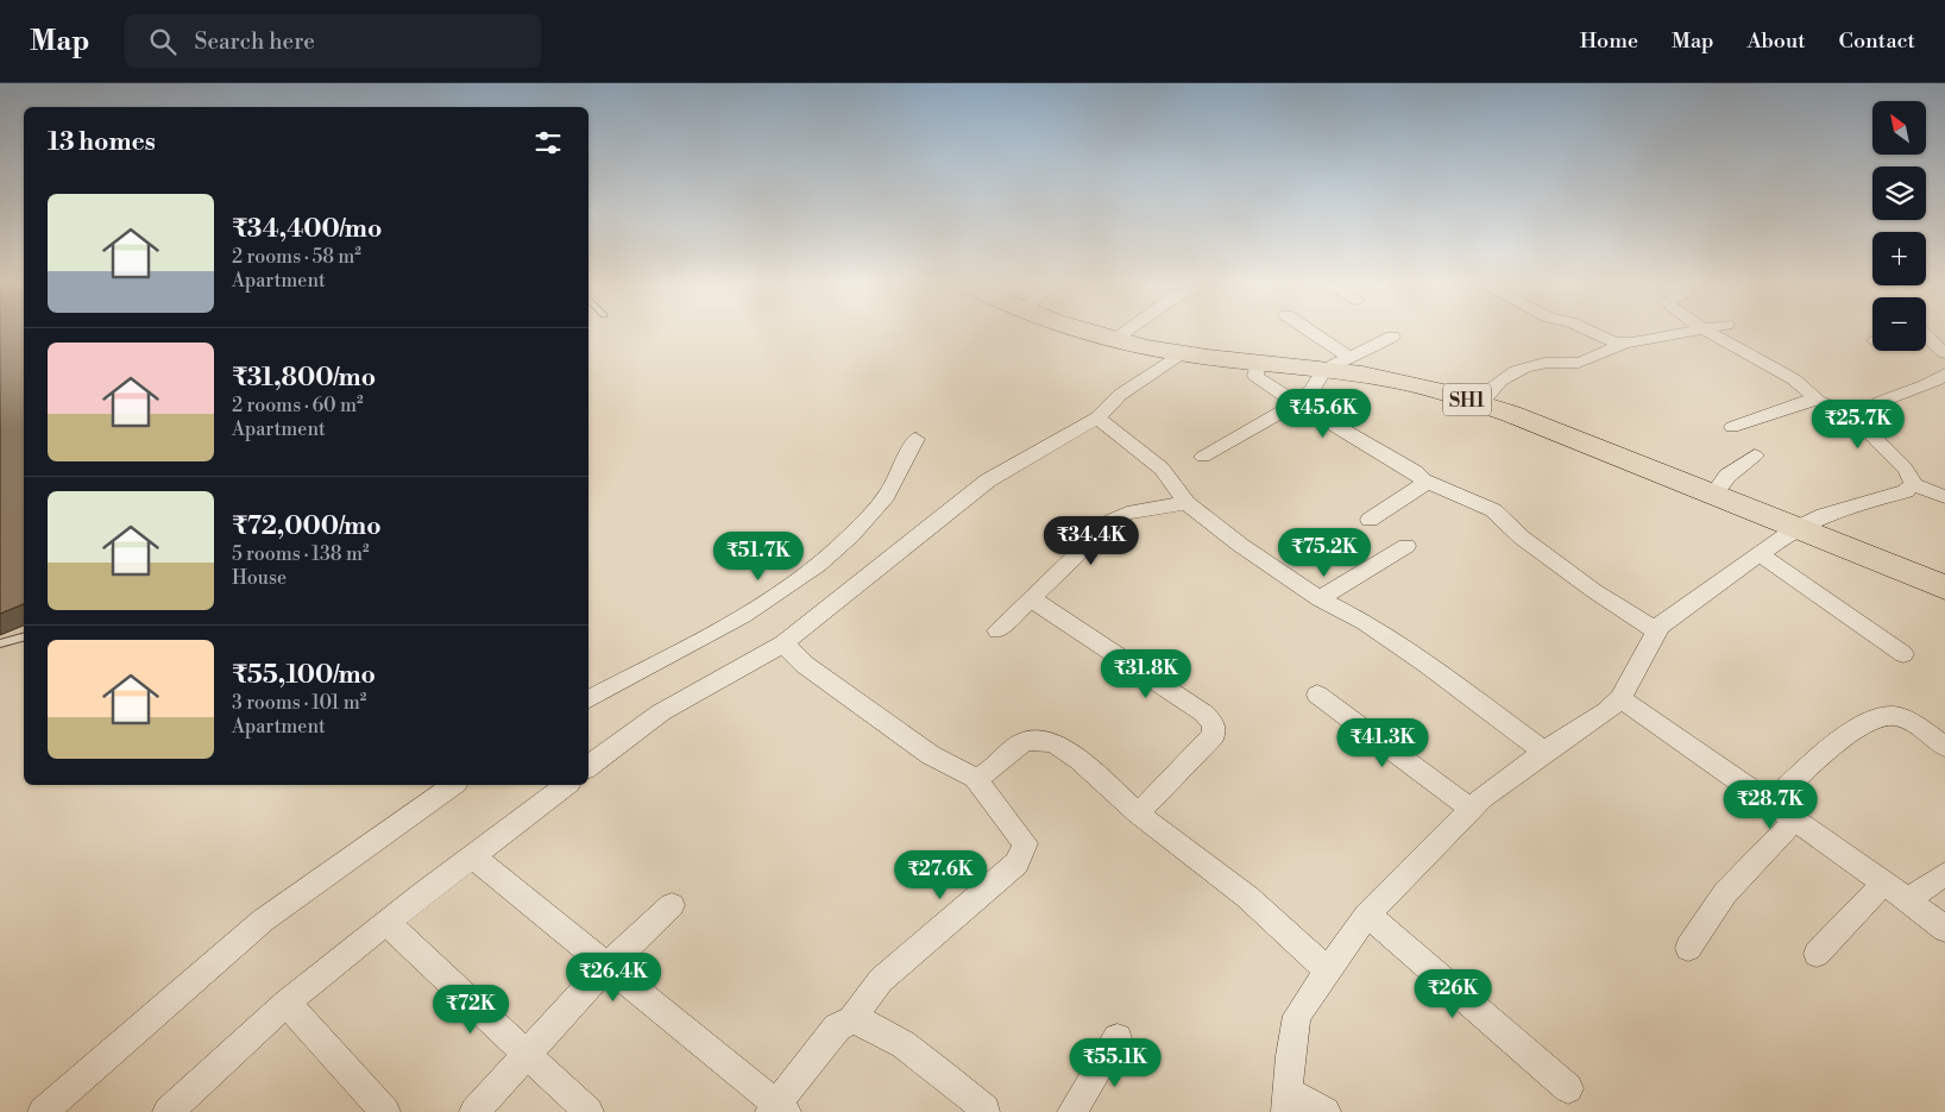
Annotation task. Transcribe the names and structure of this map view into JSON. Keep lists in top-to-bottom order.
{
  "streets": {
    "main road": ["SH1"]
  },
  "north": "top left",
  "page": {
    "header": "Map",
    "search": "Search here",
    "nav": [
      "Home",
      "Map",
      "About",
      "Contact"
    ],
    "map_buttons": ["+", "−"],
    "heading": "13 homes",
    "list": [
      {
        "name": "₹34,400/mo",
        "note": "2 rooms · 58 m² · Apartment"
      },
      {
        "name": "₹31,800/mo",
        "note": "2 rooms · 60 m² · Apartment"
      },
      {
        "name": "₹72,000/mo",
        "note": "5 rooms · 138 m² · House"
      },
      {
        "name": "₹55,100/mo",
        "note": "3 rooms · 101 m² · Apartment"
      }
    ],
    "price": [
      "₹45.6K",
      "₹25.7K",
      "₹34.4K",
      "₹75.2K",
      "₹51.7K",
      "₹31.8K",
      "₹41.3K",
      "₹28.7K",
      "₹27.6K",
      "₹26.4K",
      "₹26K",
      "₹72K",
      "₹55.1K"
    ]
  }
}
